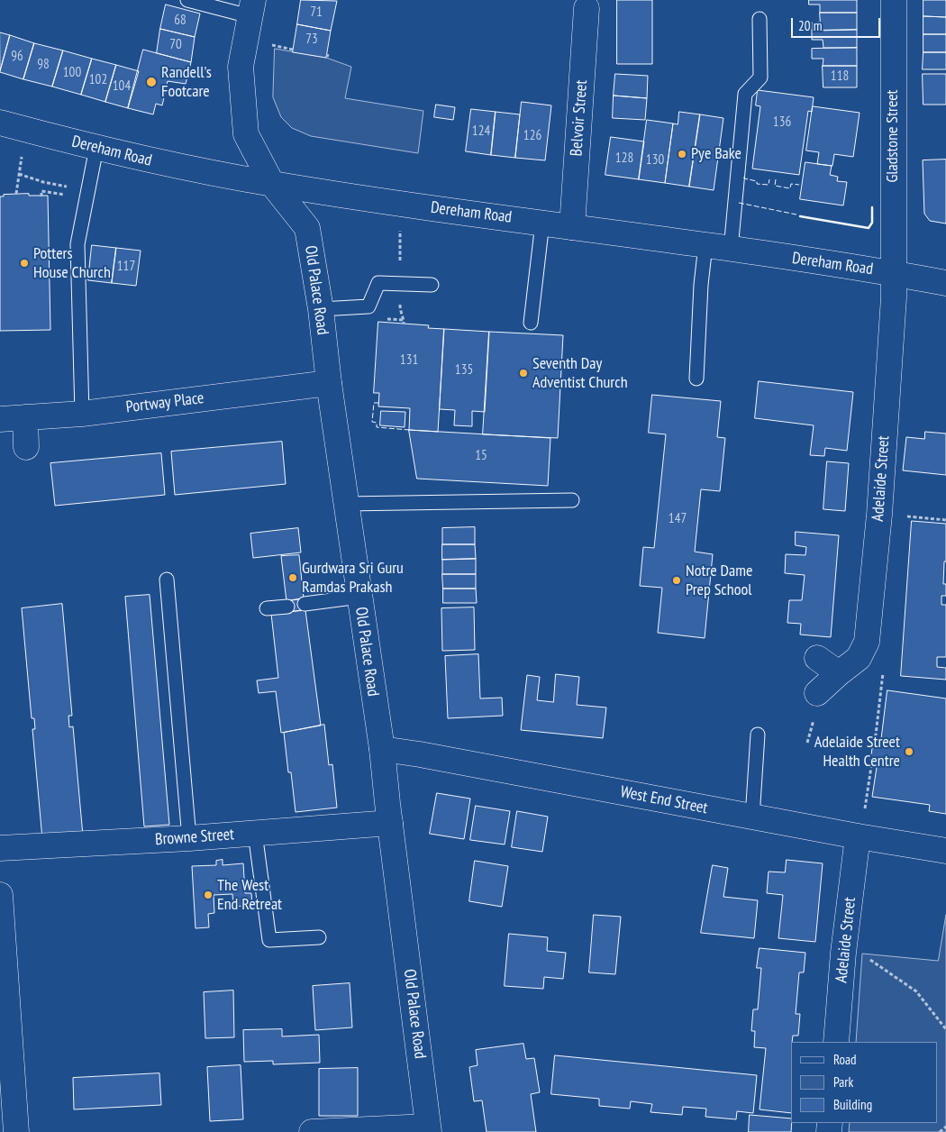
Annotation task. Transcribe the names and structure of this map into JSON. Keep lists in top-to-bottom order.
{
  "streets": {
    "street": [
      "Belvoir Street",
      "Gladstone Street",
      "Dereham Road",
      "Old Palace Road",
      "Portway Place",
      "Adelaide Street",
      "West End Street",
      "Browne Street"
    ]
  },
  "crossings": [
    ["Belvoir Street", "Dereham Road"],
    ["Gladstone Street", "Dereham Road"],
    ["Gladstone Street", "Adelaide Street"],
    ["Dereham Road", "Old Palace Road"],
    ["Dereham Road", "Adelaide Street"],
    ["Old Palace Road", "Portway Place"],
    ["Old Palace Road", "West End Street"],
    ["Old Palace Road", "Browne Street"],
    ["Adelaide Street", "West End Street"]
  ],
  "places": [
    "Randell's Footcare",
    "Pye Bake",
    "Potters House Church",
    "Seventh Day Adventist Church",
    "Gurdwara Sri Guru Ramdas Prakash",
    "Notre Dame Prep School",
    "Adelaide Street Health Centre",
    "The West End Retreat"
  ],
  "house_numbers": [
    "71",
    "68",
    "73",
    "70",
    "96",
    "98",
    "100",
    "118",
    "102",
    "104",
    "136",
    "124",
    "126",
    "128",
    "130",
    "117",
    "131",
    "135",
    "15",
    "147"
  ],
  "legend": ["Road", "Park", "Building"],
  "scale_bar": "20 m"
}
